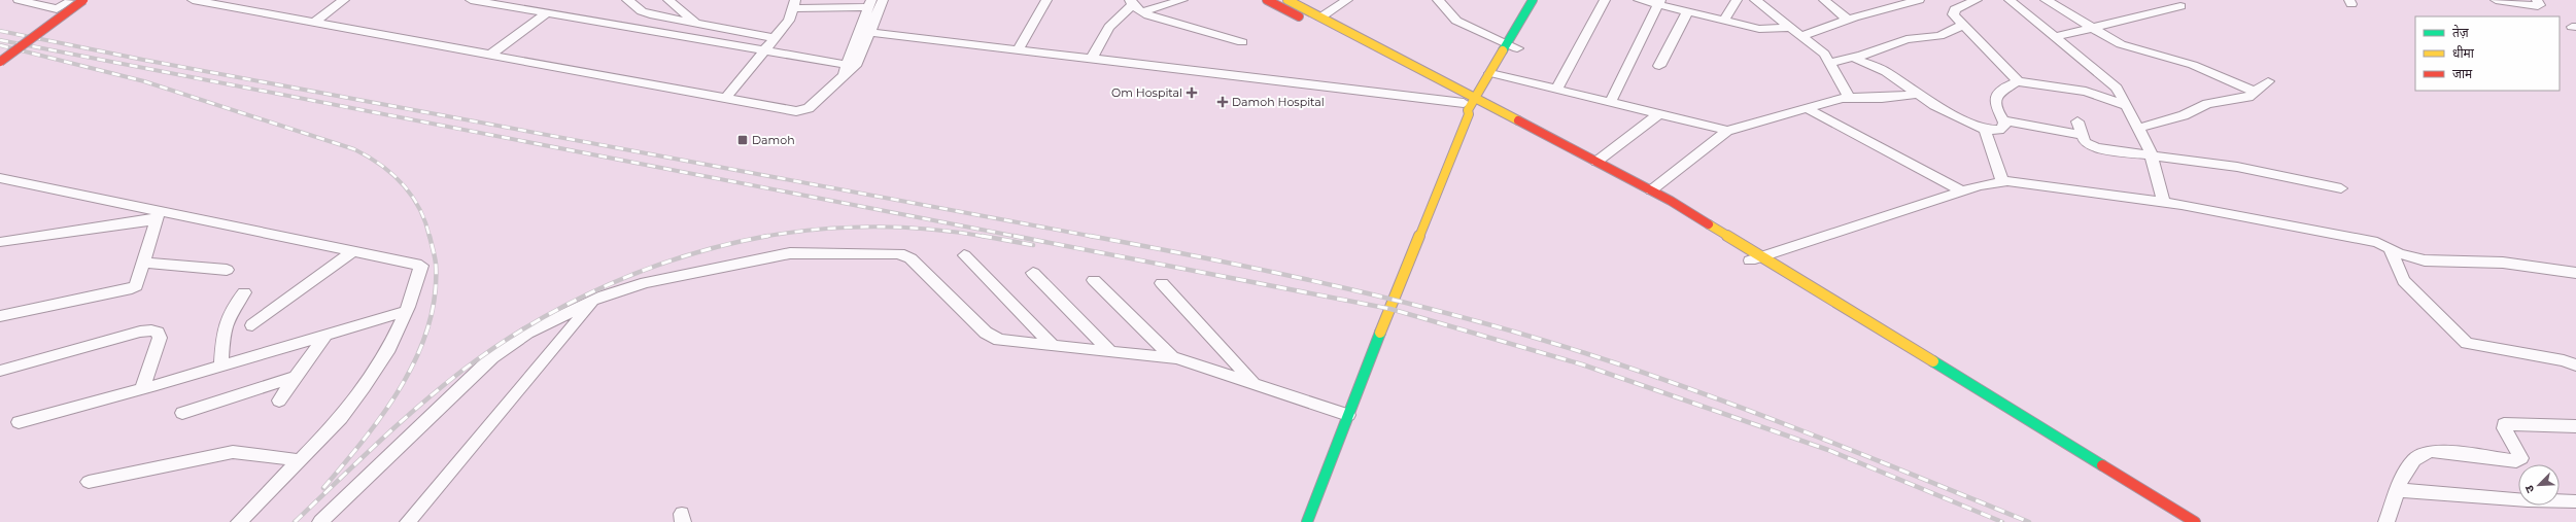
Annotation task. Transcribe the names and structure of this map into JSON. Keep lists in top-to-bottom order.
{
  "places": {
    "health": ["Om Hospital", "Damoh Hospital"],
    "transit": ["Damoh"]
  },
  "legend": ["तेज़", "धीमा", "जाम"],
  "north": "bottom left"
}
